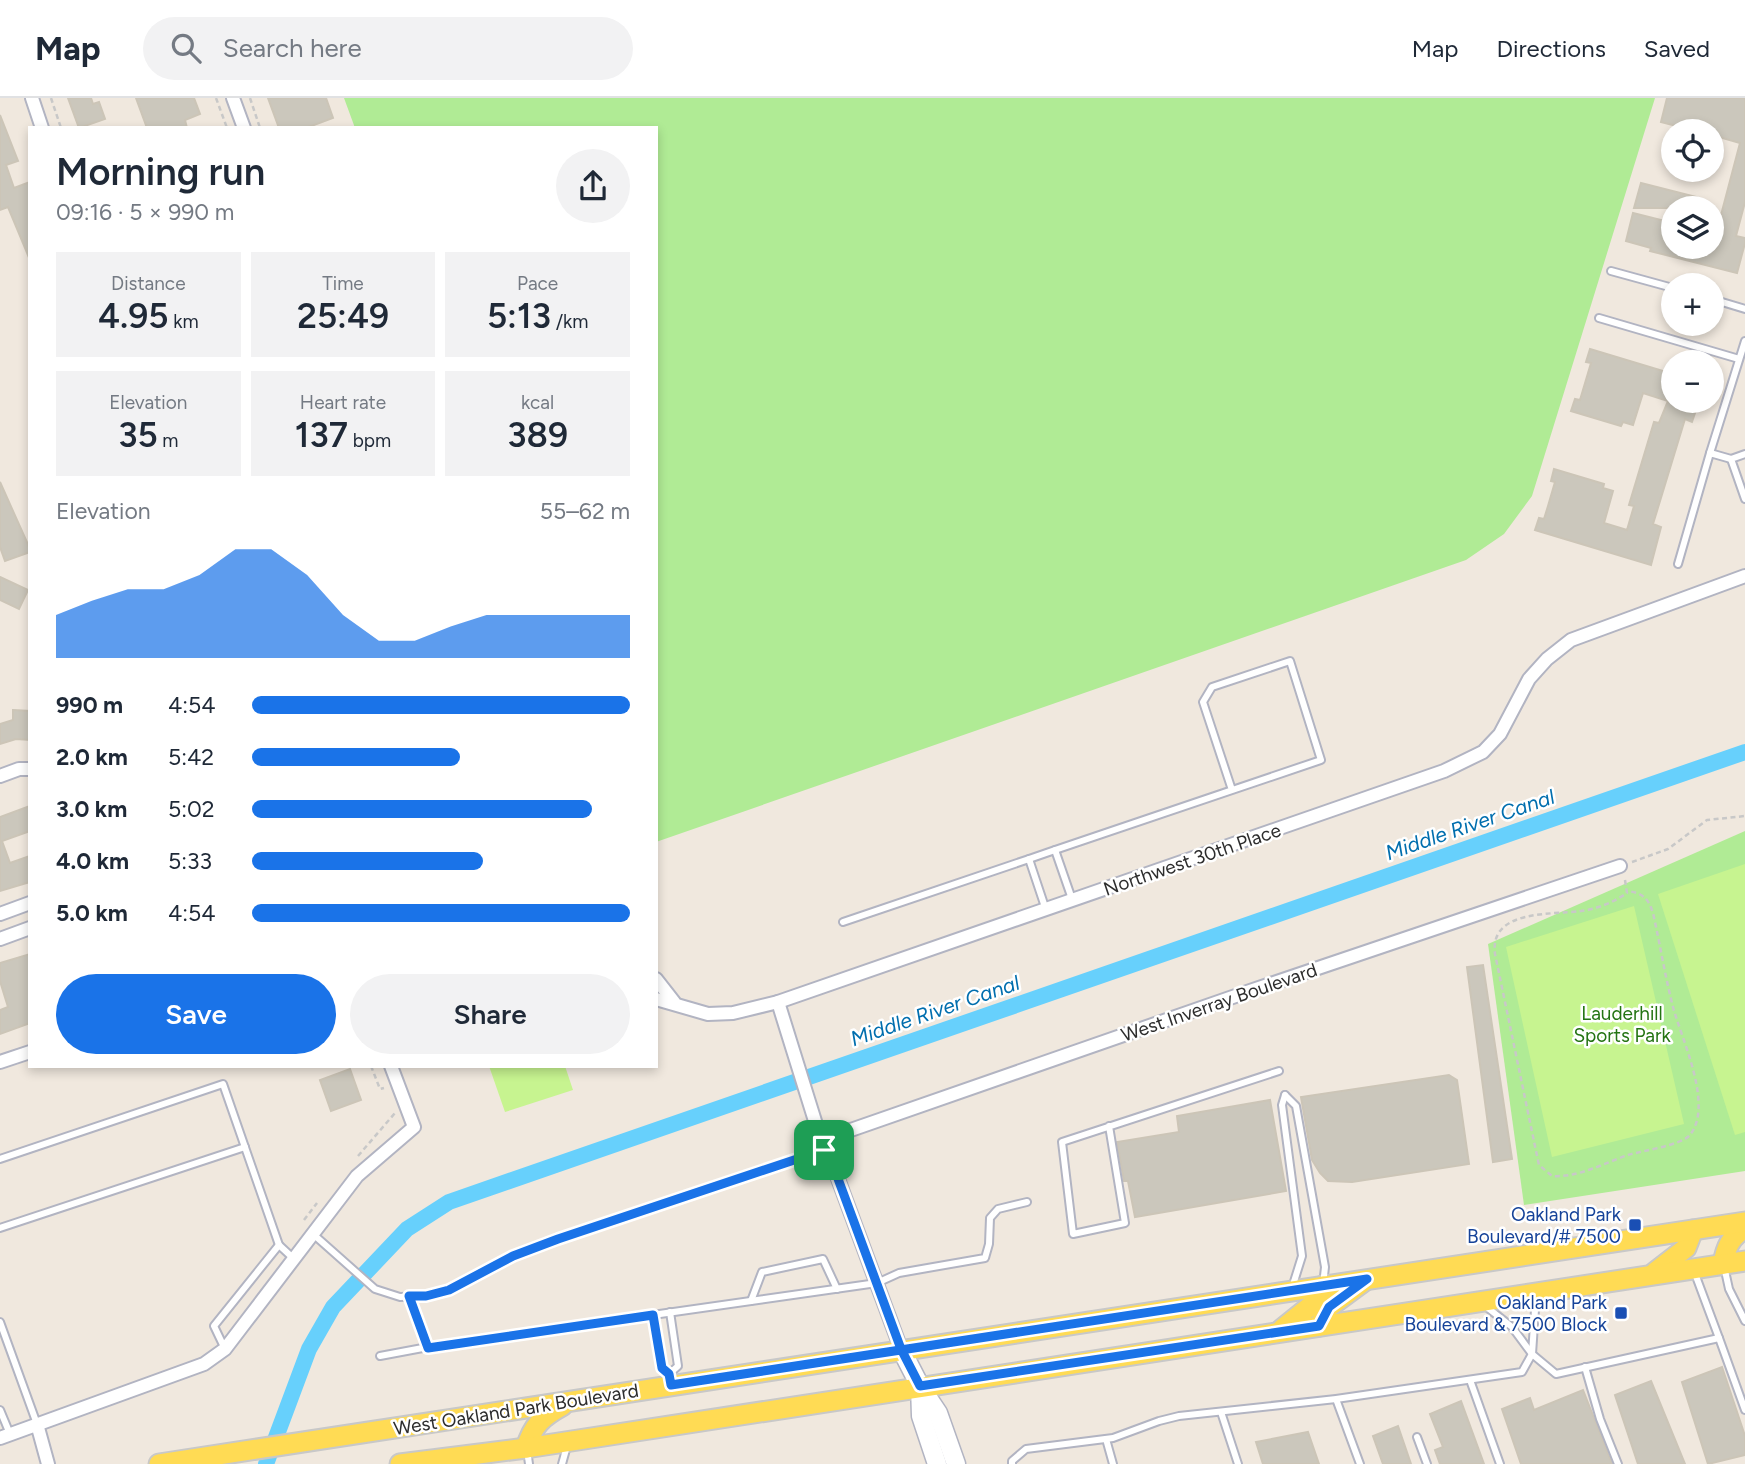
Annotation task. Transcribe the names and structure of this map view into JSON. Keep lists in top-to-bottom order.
{
  "streets": {
    "main road": ["West Oakland Park Boulevard"],
    "street": ["Northwest 30th Place", "West Inverray Boulevard"]
  },
  "water": ["Middle River Canal"],
  "parks": ["Lauderhill Sports Park"],
  "places": {
    "transit": ["Oakland Park Boulevard/# 7500", "Oakland Park Boulevard & 7500 Block"]
  },
  "page": {
    "header": "Map",
    "search": "Search here",
    "nav": ["Map", "Directions", "Saved"],
    "map_buttons": ["+", "−"],
    "heading": ["Morning run", "09:16 · 5 × 990 m"],
    "stats": [
      ["Distance", "4.95 km"],
      ["Time", "25:49"],
      ["Pace", "5:13 /km"],
      ["Elevation", "35 m"],
      ["Heart rate", "137 bpm"],
      ["kcal", "389"]
    ],
    "chart": ["Elevation", "55–62 m"],
    "list": [
      {
        "name": "990 m",
        "note": "4:54"
      },
      {
        "name": "2.0 km",
        "note": "5:42"
      },
      {
        "name": "3.0 km",
        "note": "5:02"
      },
      {
        "name": "4.0 km",
        "note": "5:33"
      },
      {
        "name": "5.0 km",
        "note": "4:54"
      }
    ],
    "buttons": ["Save", "Share"]
  }
}
